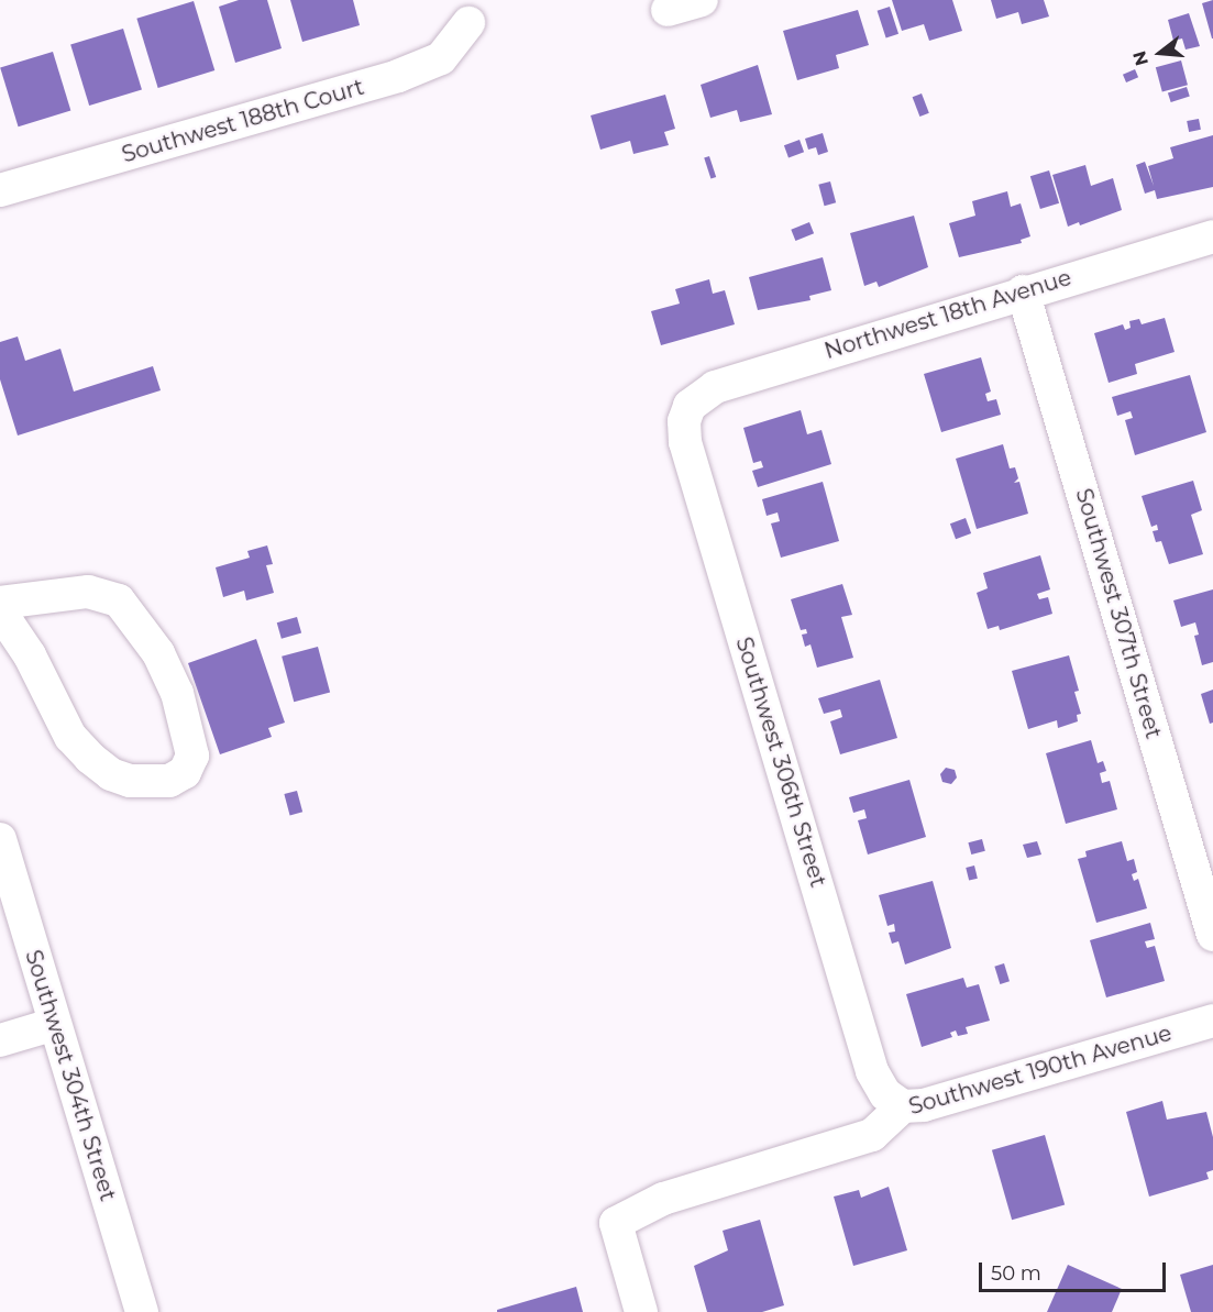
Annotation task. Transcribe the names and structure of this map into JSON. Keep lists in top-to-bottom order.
{
  "streets": {
    "street": [
      "Southwest 188th Court",
      "Northwest 18th Avenue",
      "Southwest 307th Street",
      "Southwest 306th Street",
      "Southwest 190th Avenue",
      "Southwest 304th Street"
    ]
  },
  "crossings": [
    ["Northwest 18th Avenue", "Southwest 307th Street"],
    ["Northwest 18th Avenue", "Southwest 306th Street"],
    ["Southwest 306th Street", "Southwest 190th Avenue"]
  ],
  "scale_bar": "50 m",
  "north": "left"
}
